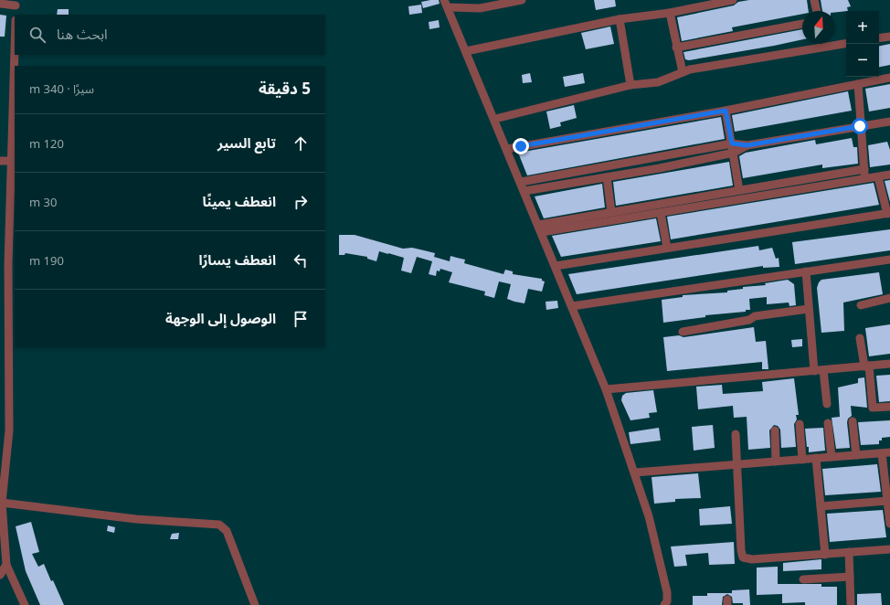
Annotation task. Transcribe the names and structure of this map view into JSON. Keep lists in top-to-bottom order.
{
  "north": "top",
  "page": {
    "map_buttons": ["+", "−"],
    "search": "ابحث هنا",
    "heading": ["5 دقيقة", "سيرًا · 340 m"],
    "list": [
      ["تابع السير", "120 m"],
      ["انعطف يمينًا", "30 m"],
      ["انعطف يسارًا", "190 m"],
      "الوصول إلى الوجهة"
    ]
  }
}
